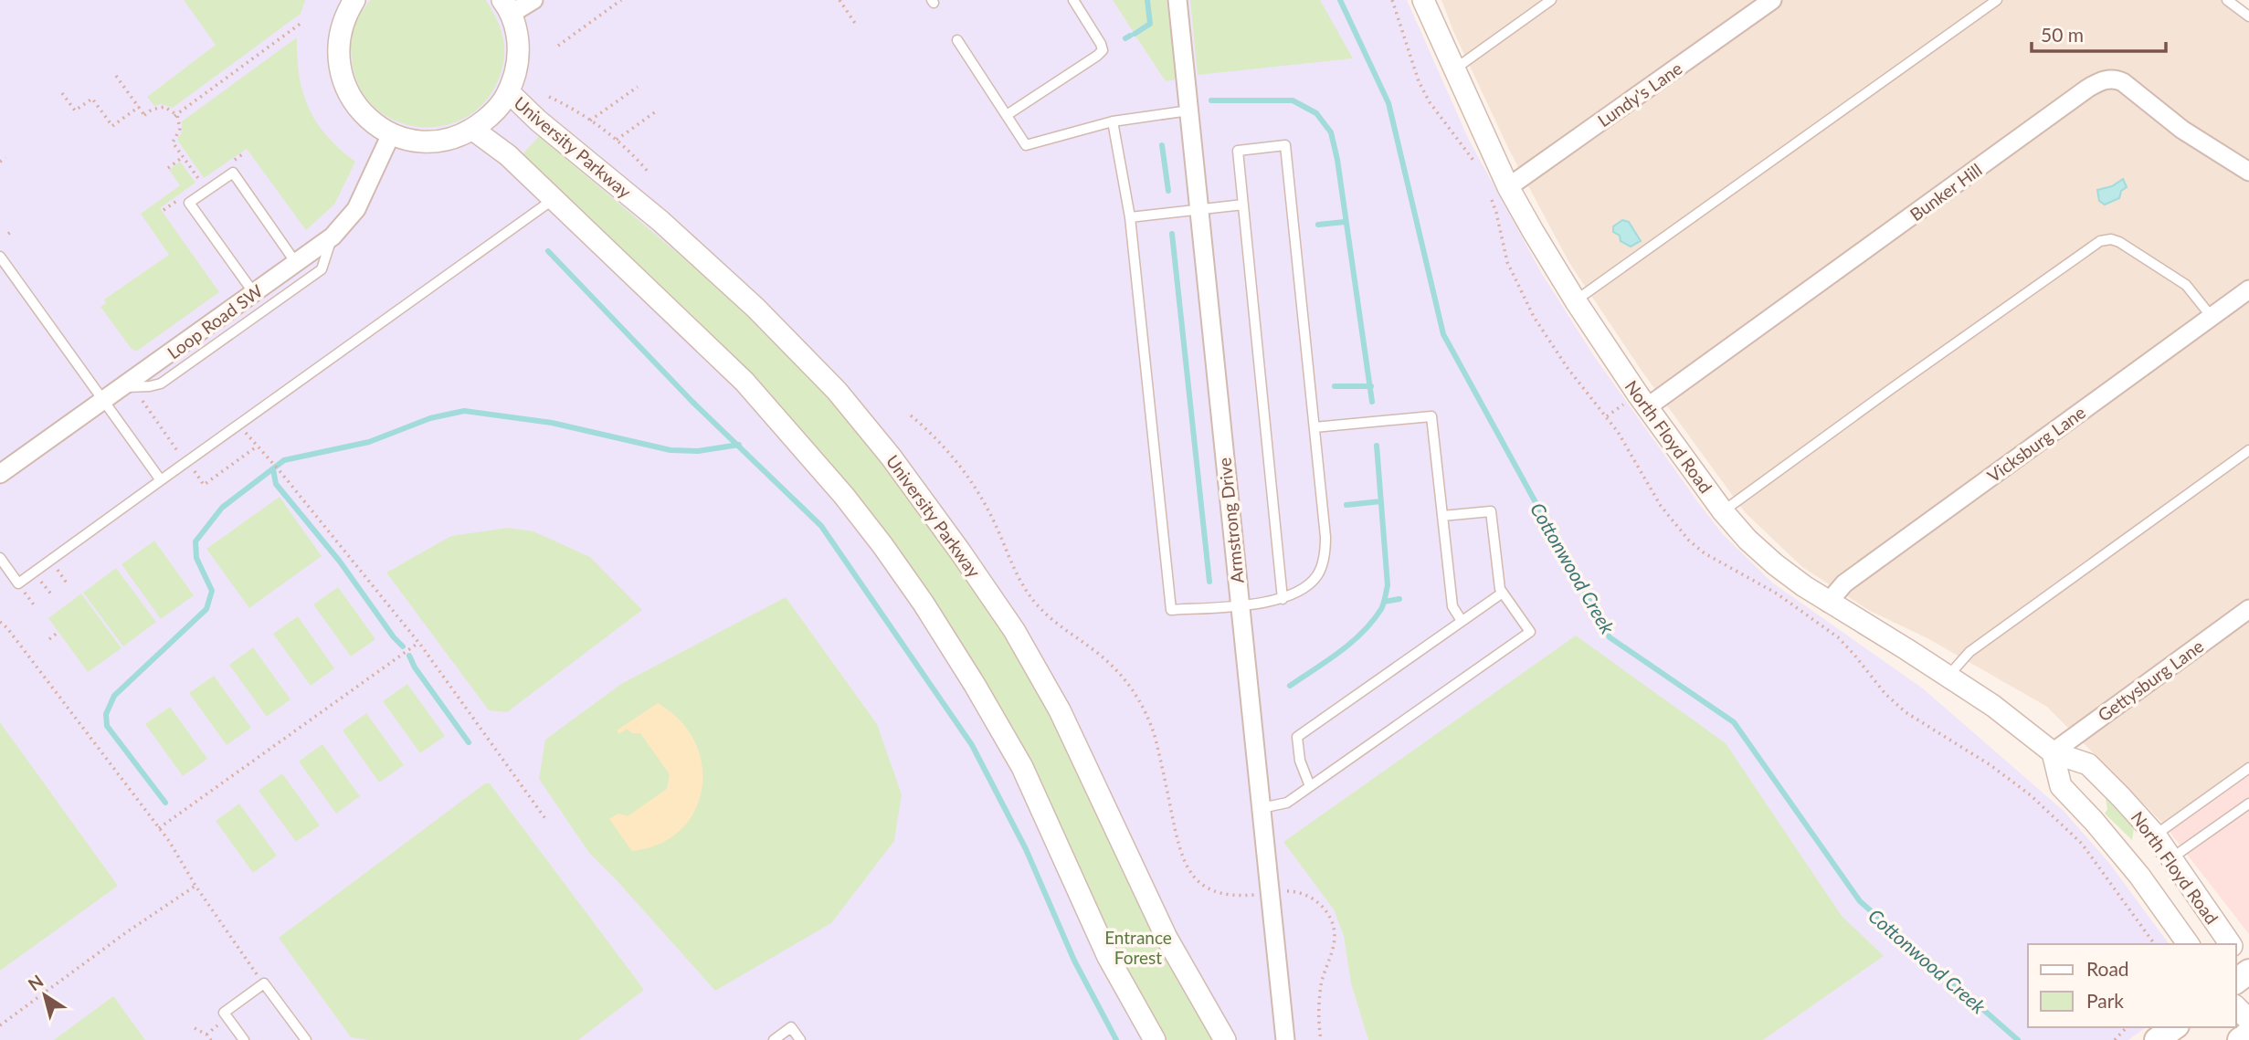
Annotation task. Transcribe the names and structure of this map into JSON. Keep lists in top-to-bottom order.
{
  "streets": {
    "street": [
      "Lundy's Lane",
      "University Parkway",
      "Bunker Hill",
      "Loop Road SW",
      "North Floyd Road",
      "Vicksburg Lane",
      "Armstrong Drive",
      "Gettysburg Lane"
    ]
  },
  "crossings": [
    ["Lundy's Lane", "North Floyd Road"],
    ["Bunker Hill", "North Floyd Road"],
    ["North Floyd Road", "Vicksburg Lane"],
    ["North Floyd Road", "Gettysburg Lane"]
  ],
  "water": ["Cottonwood Creek"],
  "parks": ["Entrance Forest"],
  "legend": ["Road", "Park"],
  "scale_bar": "50 m",
  "north": "top left"
}
